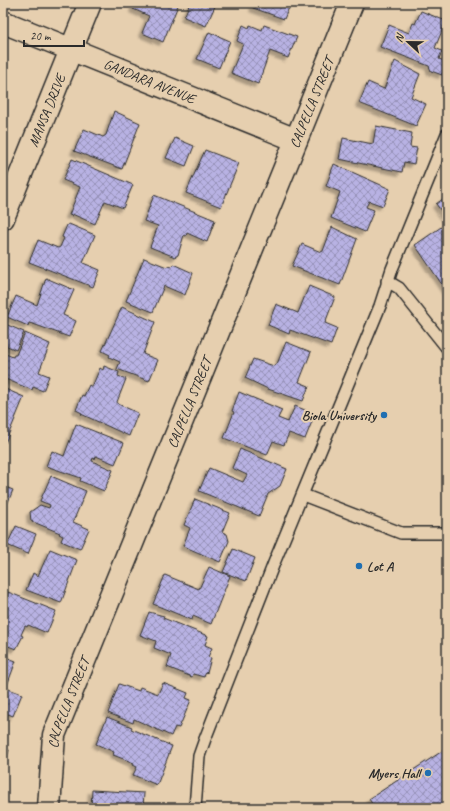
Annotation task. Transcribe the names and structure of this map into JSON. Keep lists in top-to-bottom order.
{
  "streets": {
    "street": ["GANDARA AVENUE", "CALPELLA STREET", "MANSA DRIVE"]
  },
  "crossings": [
    ["GANDARA AVENUE", "CALPELLA STREET"],
    ["GANDARA AVENUE", "MANSA DRIVE"]
  ],
  "places": ["Biola University", "Lot A", "Myers Hall"],
  "scale_bar": "20 m",
  "north": "left"
}
